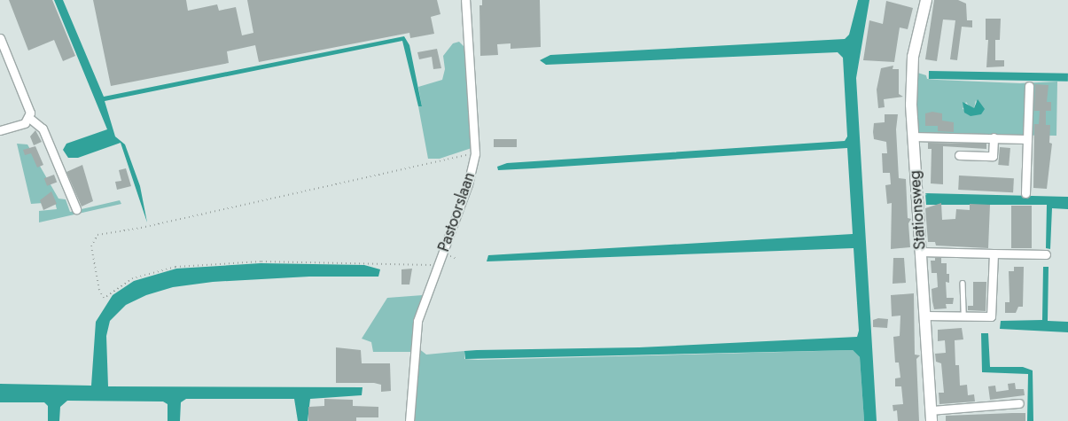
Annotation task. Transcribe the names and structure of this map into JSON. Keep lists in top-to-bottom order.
{
  "streets": {
    "street": ["Stationsweg", "Pastoorslaan"]
  }
}
